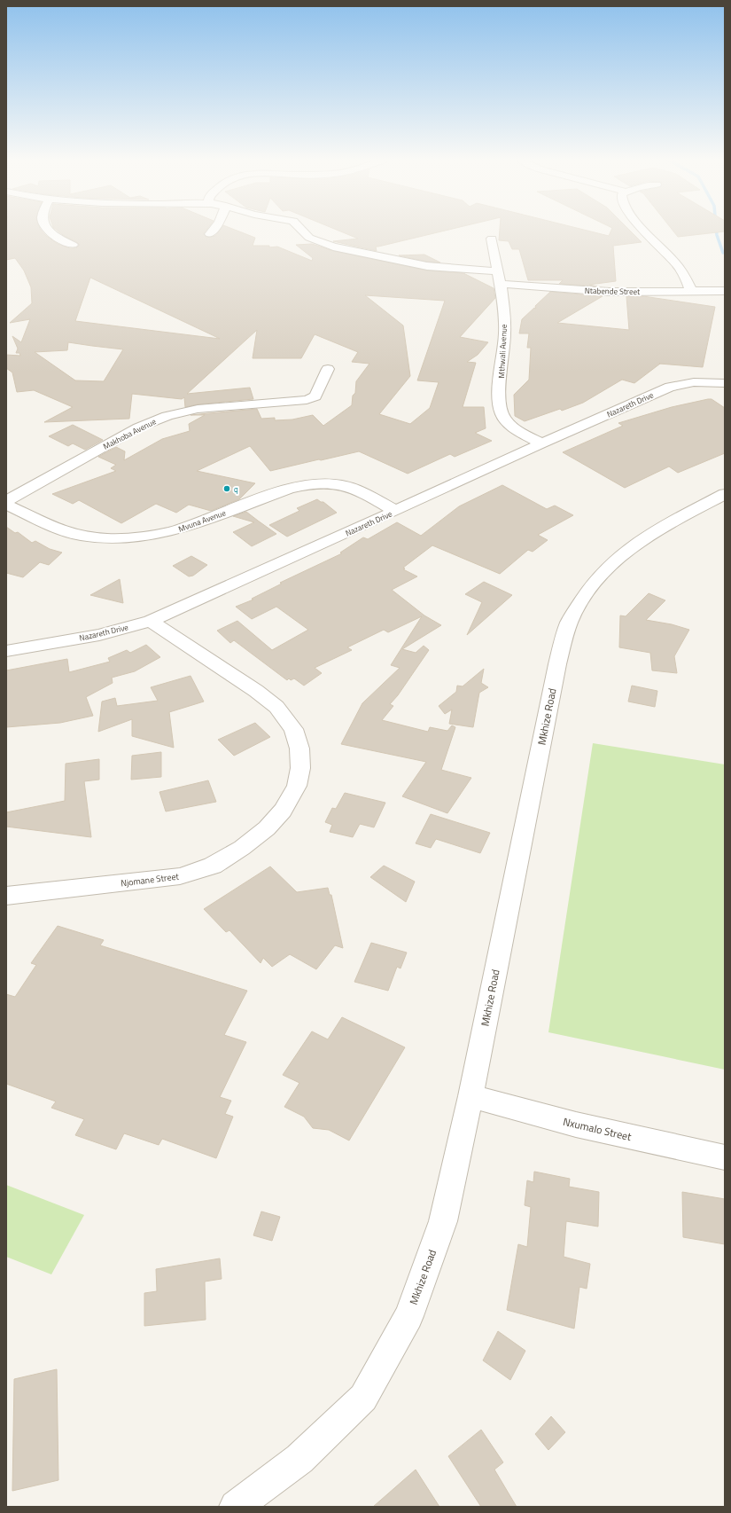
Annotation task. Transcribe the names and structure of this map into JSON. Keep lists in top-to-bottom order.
{
  "streets": {
    "street": [
      "Ntabende Street",
      "Mthwali Avenue",
      "Nazareth Drive",
      "Makhoba Avenue",
      "Mvuna Avenue",
      "Mkhize Road",
      "Njomane Street",
      "Nxumalo Street"
    ]
  },
  "crossings": [
    ["Ntabende Street", "Mthwali Avenue"],
    ["Mthwali Avenue", "Nazareth Drive"],
    ["Nazareth Drive", "Mvuna Avenue"],
    ["Nazareth Drive", "Njomane Street"],
    ["Mkhize Road", "Nxumalo Street"]
  ],
  "places": ["q"]
}
